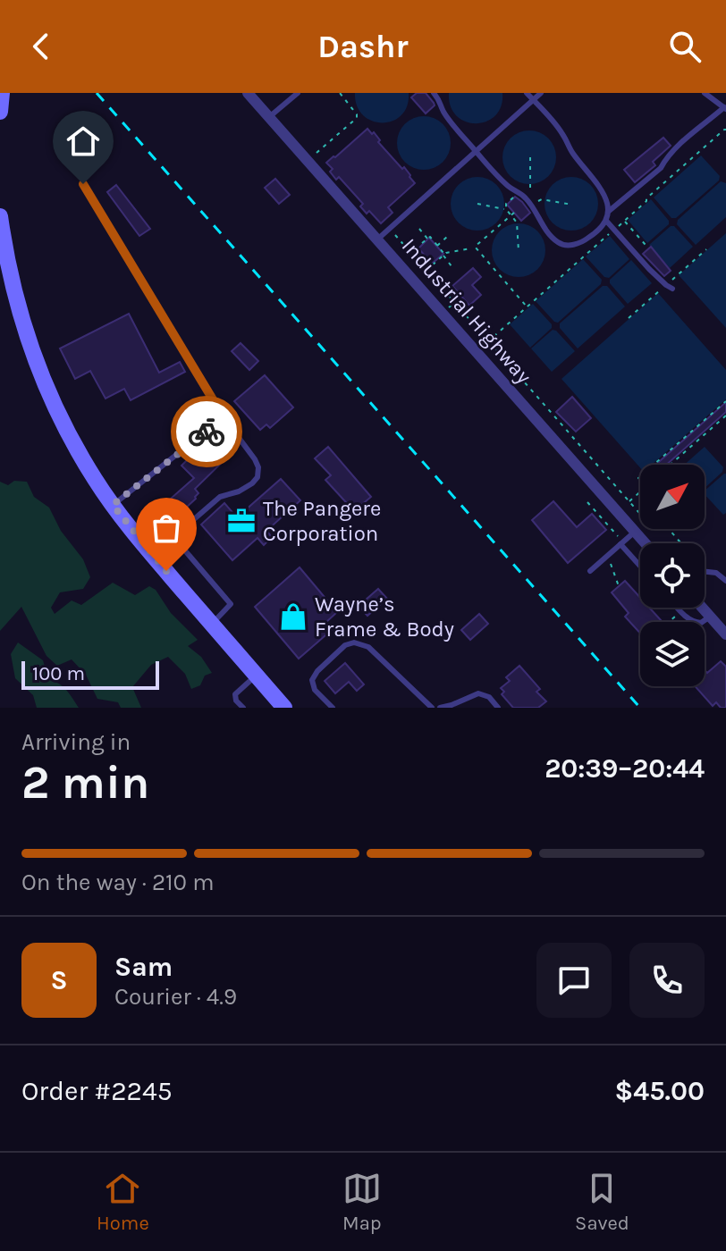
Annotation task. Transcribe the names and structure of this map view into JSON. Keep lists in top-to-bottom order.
{
  "streets": {
    "street": ["Industrial Highway"]
  },
  "places": {
    "office": ["The Pangere Corporation"],
    "shop": ["Wayne’s Frame & Body"]
  },
  "scale_bar": "100 m",
  "north": "top right",
  "page": {
    "header": "Dashr",
    "scale": "100 m",
    "heading": ["2 min", "Arriving in", "20:39–20:44"],
    "panel": [
      "Sam",
      "Courier · 4.9",
      "Order #2245",
      "$45.00"
    ],
    "bar": "On the way · 210 m",
    "round": "S",
    "tabs": ["Home", "Map", "Saved"]
  }
}
